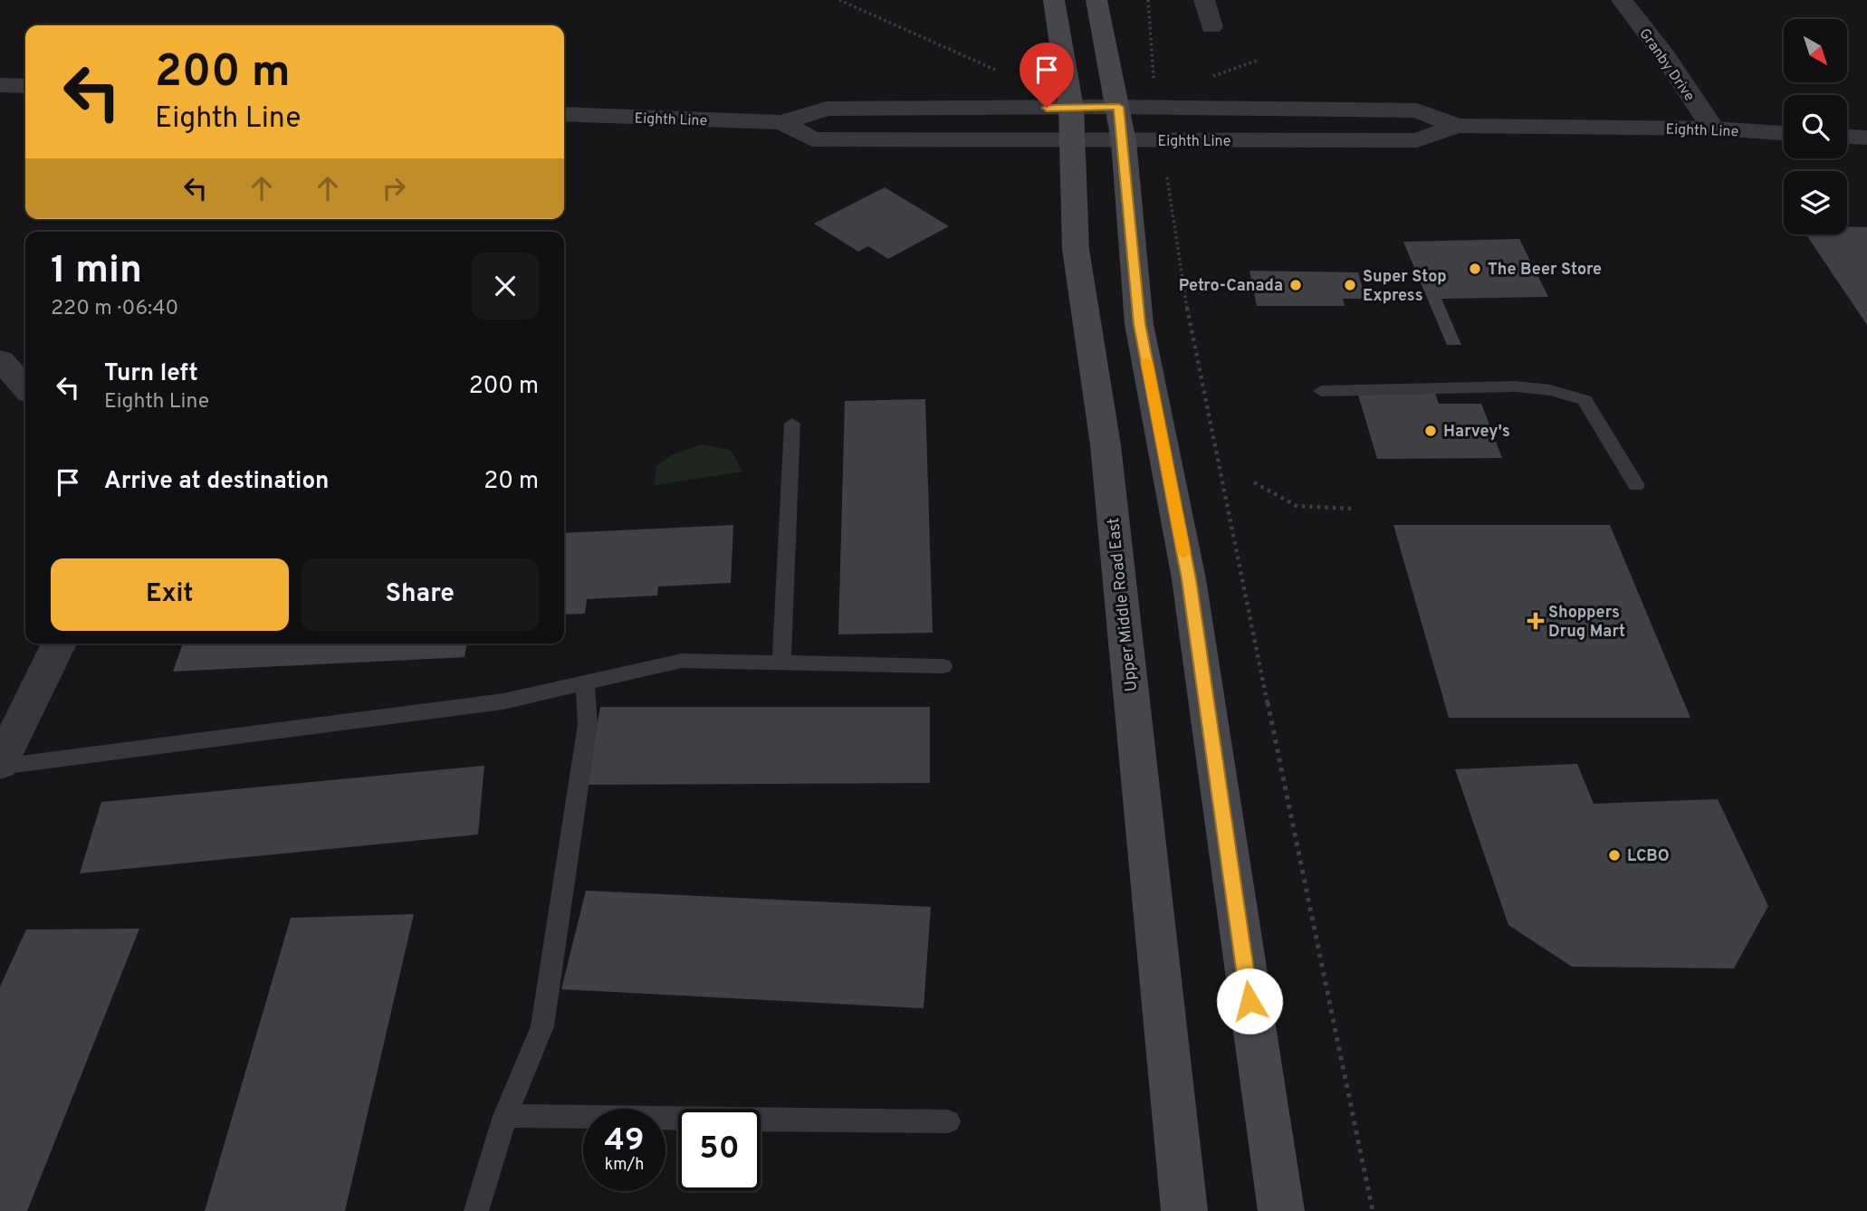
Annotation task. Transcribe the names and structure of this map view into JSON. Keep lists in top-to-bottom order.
{
  "streets": {
    "main road": ["Upper Middle Road East"],
    "street": ["Granby Drive", "Eighth Line"]
  },
  "crossings": [
    ["Granby Drive", "Eighth Line"],
    ["Eighth Line", "Upper Middle Road East"]
  ],
  "places": {
    "other": [
      "The Beer Store",
      "Petro-Canada",
      "Super Stop Express",
      "Harvey's",
      "LCBO"
    ],
    "health": ["Shoppers Drug Mart"]
  },
  "north": "bottom right",
  "page": {
    "turn": ["200 m", "Eighth Line"],
    "heading": ["1 min", "220 m · 06:40"],
    "list": [
      {
        "name": "Turn left",
        "note": "Eighth Line",
        "value": "200 m"
      },
      {
        "name": "Arrive at destination",
        "value": "20 m"
      }
    ],
    "buttons": ["Exit", "Share"],
    "speed": "49 km/h",
    "limit": "50"
  }
}
